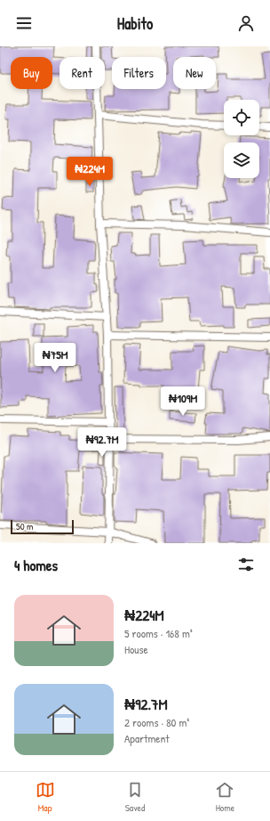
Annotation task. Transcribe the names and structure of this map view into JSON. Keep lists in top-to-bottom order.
{
  "scale_bar": "50 m",
  "page": {
    "header": "Habito",
    "chip": [
      "Buy",
      "Rent",
      "Filters",
      "New"
    ],
    "price": [
      "₦224M",
      "₦75M",
      "₦109M",
      "₦92.7M"
    ],
    "scale": "50 m",
    "heading": "4 homes",
    "list": [
      {
        "name": "₦224M",
        "note": "5 rooms · 168 m² · House"
      },
      {
        "name": "₦92.7M",
        "note": "2 rooms · 80 m² · Apartment"
      }
    ],
    "tabs": ["Map", "Saved", "Home"]
  }
}
